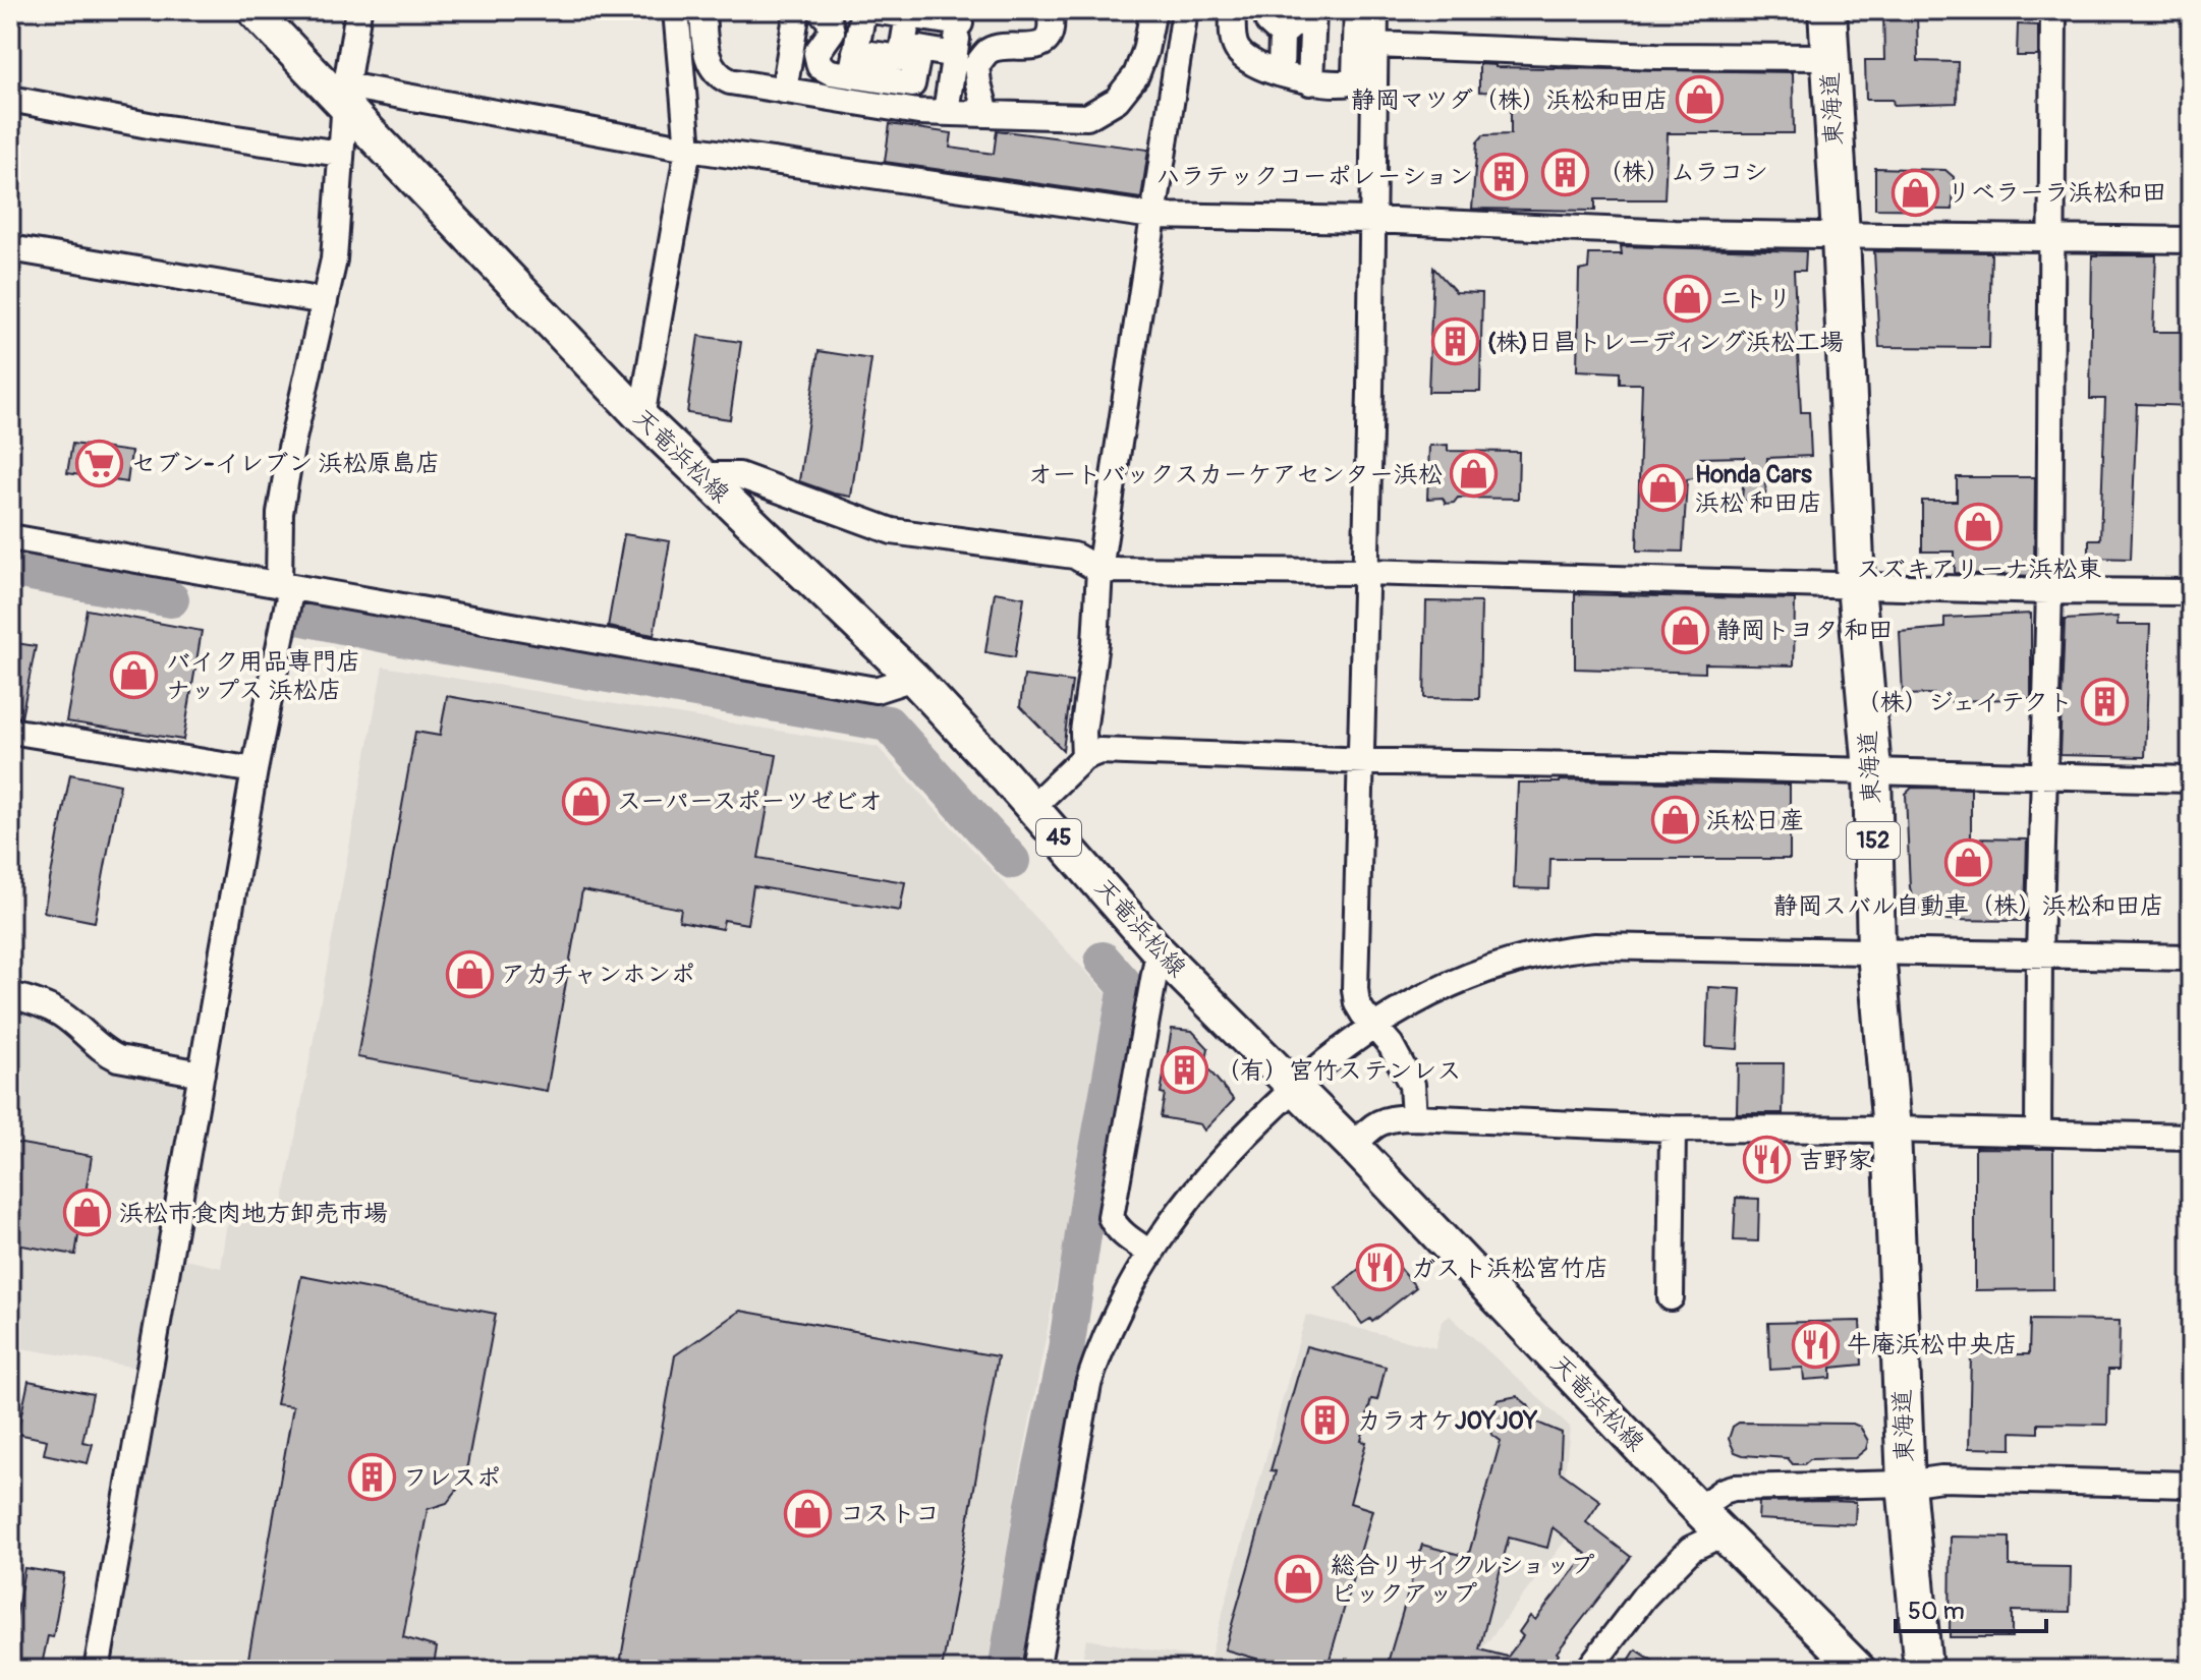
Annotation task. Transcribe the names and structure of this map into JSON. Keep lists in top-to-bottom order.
{
  "streets": {
    "highway": ["東海道", "152"],
    "main road": ["天竜浜松線", "45"]
  },
  "places": {
    "shop": [
      "静岡マツダ（株）浜松和田店",
      "リベラーラ浜松和田",
      "ニトリ",
      "オートバックスカーケアセンター浜松",
      "Honda Cars 浜松 和田店",
      "スズキアリーナ浜松東",
      "静岡トヨタ 和田",
      "バイク用品専門店 ナップス 浜松店",
      "スーパースポーツゼビオ",
      "浜松日産",
      "静岡スバル自動車（株）浜松和田店",
      "アカチャンホンポ",
      "浜松市食肉地方卸売市場",
      "コストコ",
      "総合リサイクルショップ ピックアップ"
    ],
    "building": [
      "（株）ムラコシ",
      "ハラテックコーポレーション",
      "(株)日昌トレーディング浜松工場",
      "（株）ジェイテクト",
      "（有）宮竹ステンレス",
      "カラオケJOYJOY",
      "フレスポ"
    ],
    "supermarket": ["セブン‐イレブン 浜松原島店"],
    "restaurant": ["吉野家", "ガスト浜松宮竹店", "牛庵浜松中央店"]
  },
  "scale_bar": "50 m"
}
